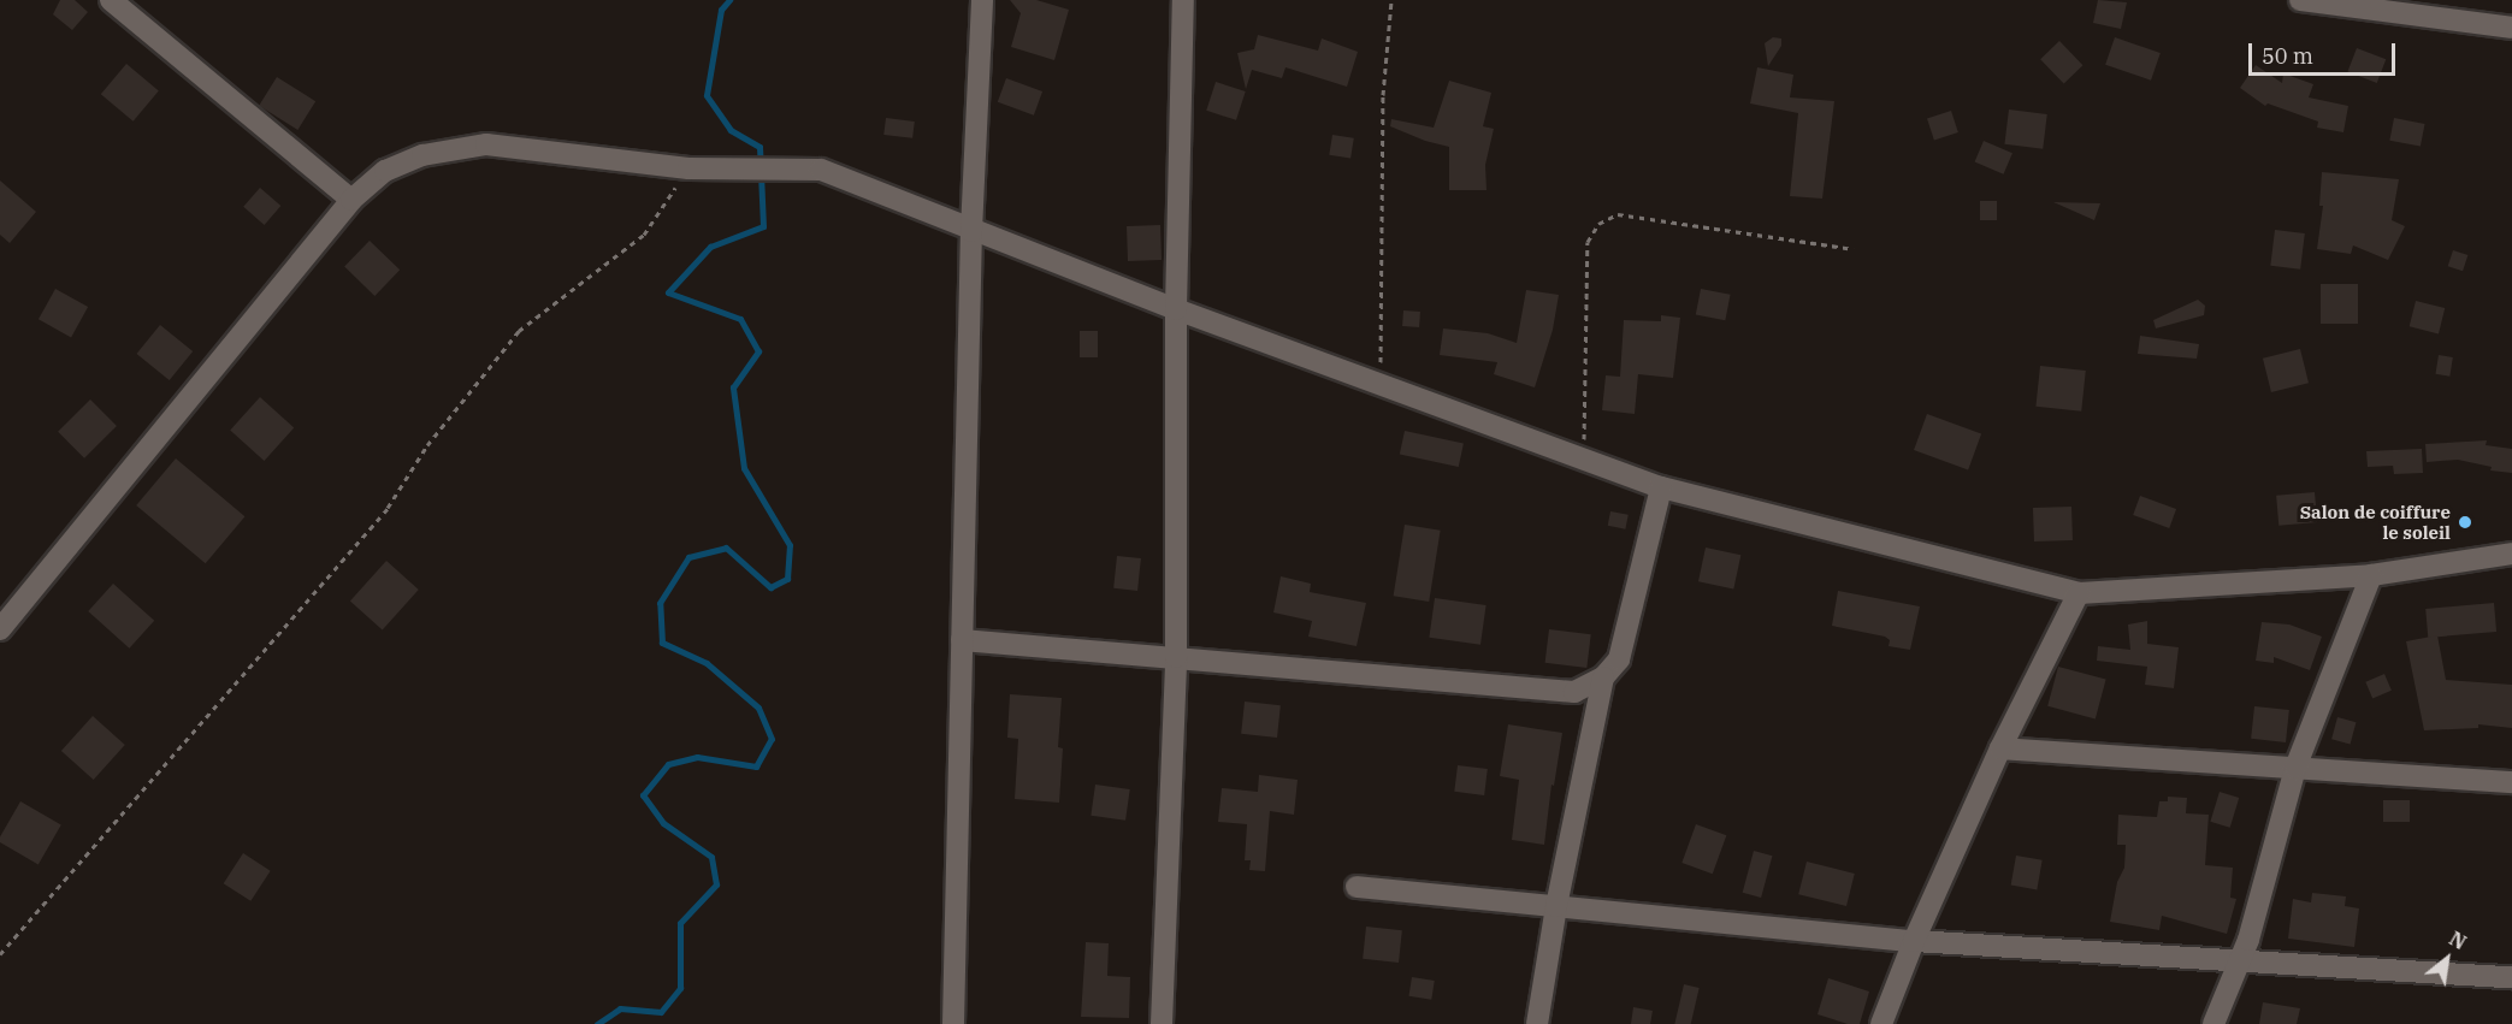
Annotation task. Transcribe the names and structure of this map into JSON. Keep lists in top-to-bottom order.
{
  "places": ["Salon de coiffure le soleil"],
  "scale_bar": "50 m",
  "north": "top right"
}
